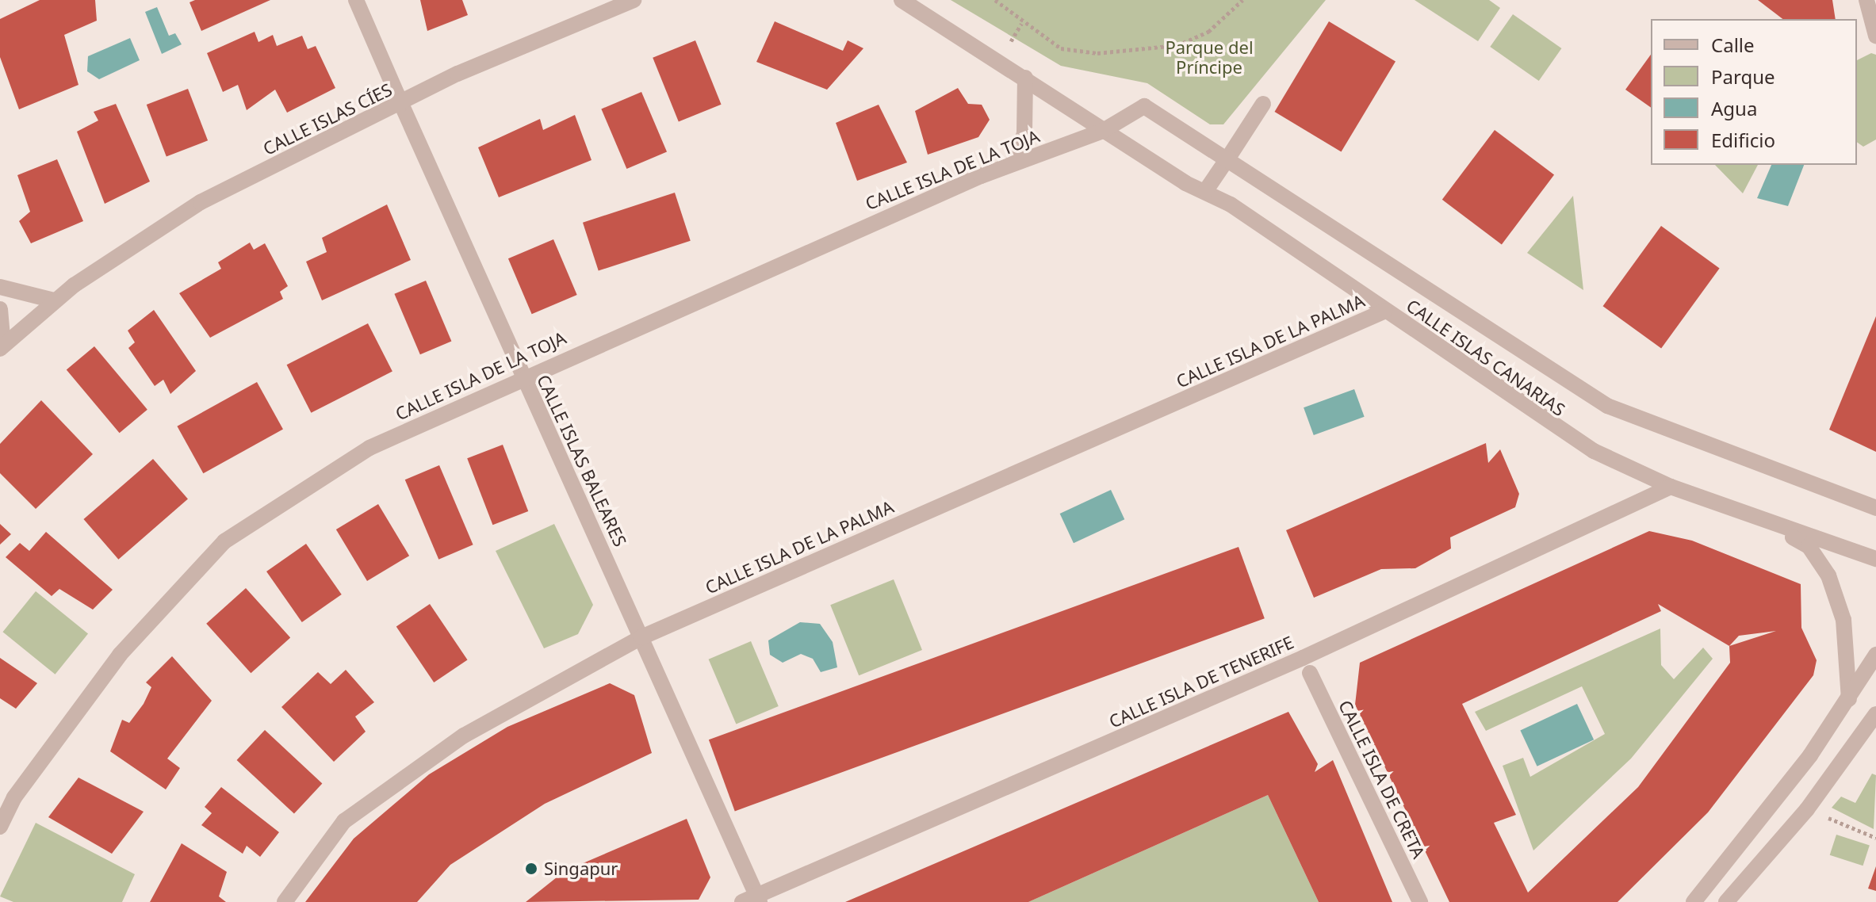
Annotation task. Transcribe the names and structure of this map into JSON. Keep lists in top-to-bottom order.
{
  "streets": {
    "street": [
      "CALLE ISLAS CÍES",
      "CALLE ISLA DE LA TOJA",
      "CALLE ISLA DE LA PALMA",
      "CALLE ISLAS CANARIAS",
      "CALLE ISLAS BALEARES",
      "CALLE ISLA DE TENERIFE",
      "CALLE ISLA DE CRETA"
    ]
  },
  "crossings": [
    ["CALLE ISLAS CÍES", "CALLE ISLAS BALEARES"],
    ["CALLE ISLA DE LA TOJA", "CALLE ISLAS CANARIAS"],
    ["CALLE ISLA DE LA TOJA", "CALLE ISLAS BALEARES"],
    ["CALLE ISLA DE LA PALMA", "CALLE ISLAS CANARIAS"],
    ["CALLE ISLA DE LA PALMA", "CALLE ISLAS BALEARES"],
    ["CALLE ISLAS CANARIAS", "CALLE ISLA DE TENERIFE"],
    ["CALLE ISLAS BALEARES", "CALLE ISLA DE TENERIFE"]
  ],
  "parks": ["Parque del Príncipe"],
  "places": ["Singapur"],
  "legend": [
    "Calle",
    "Parque",
    "Agua",
    "Edificio"
  ]
}
